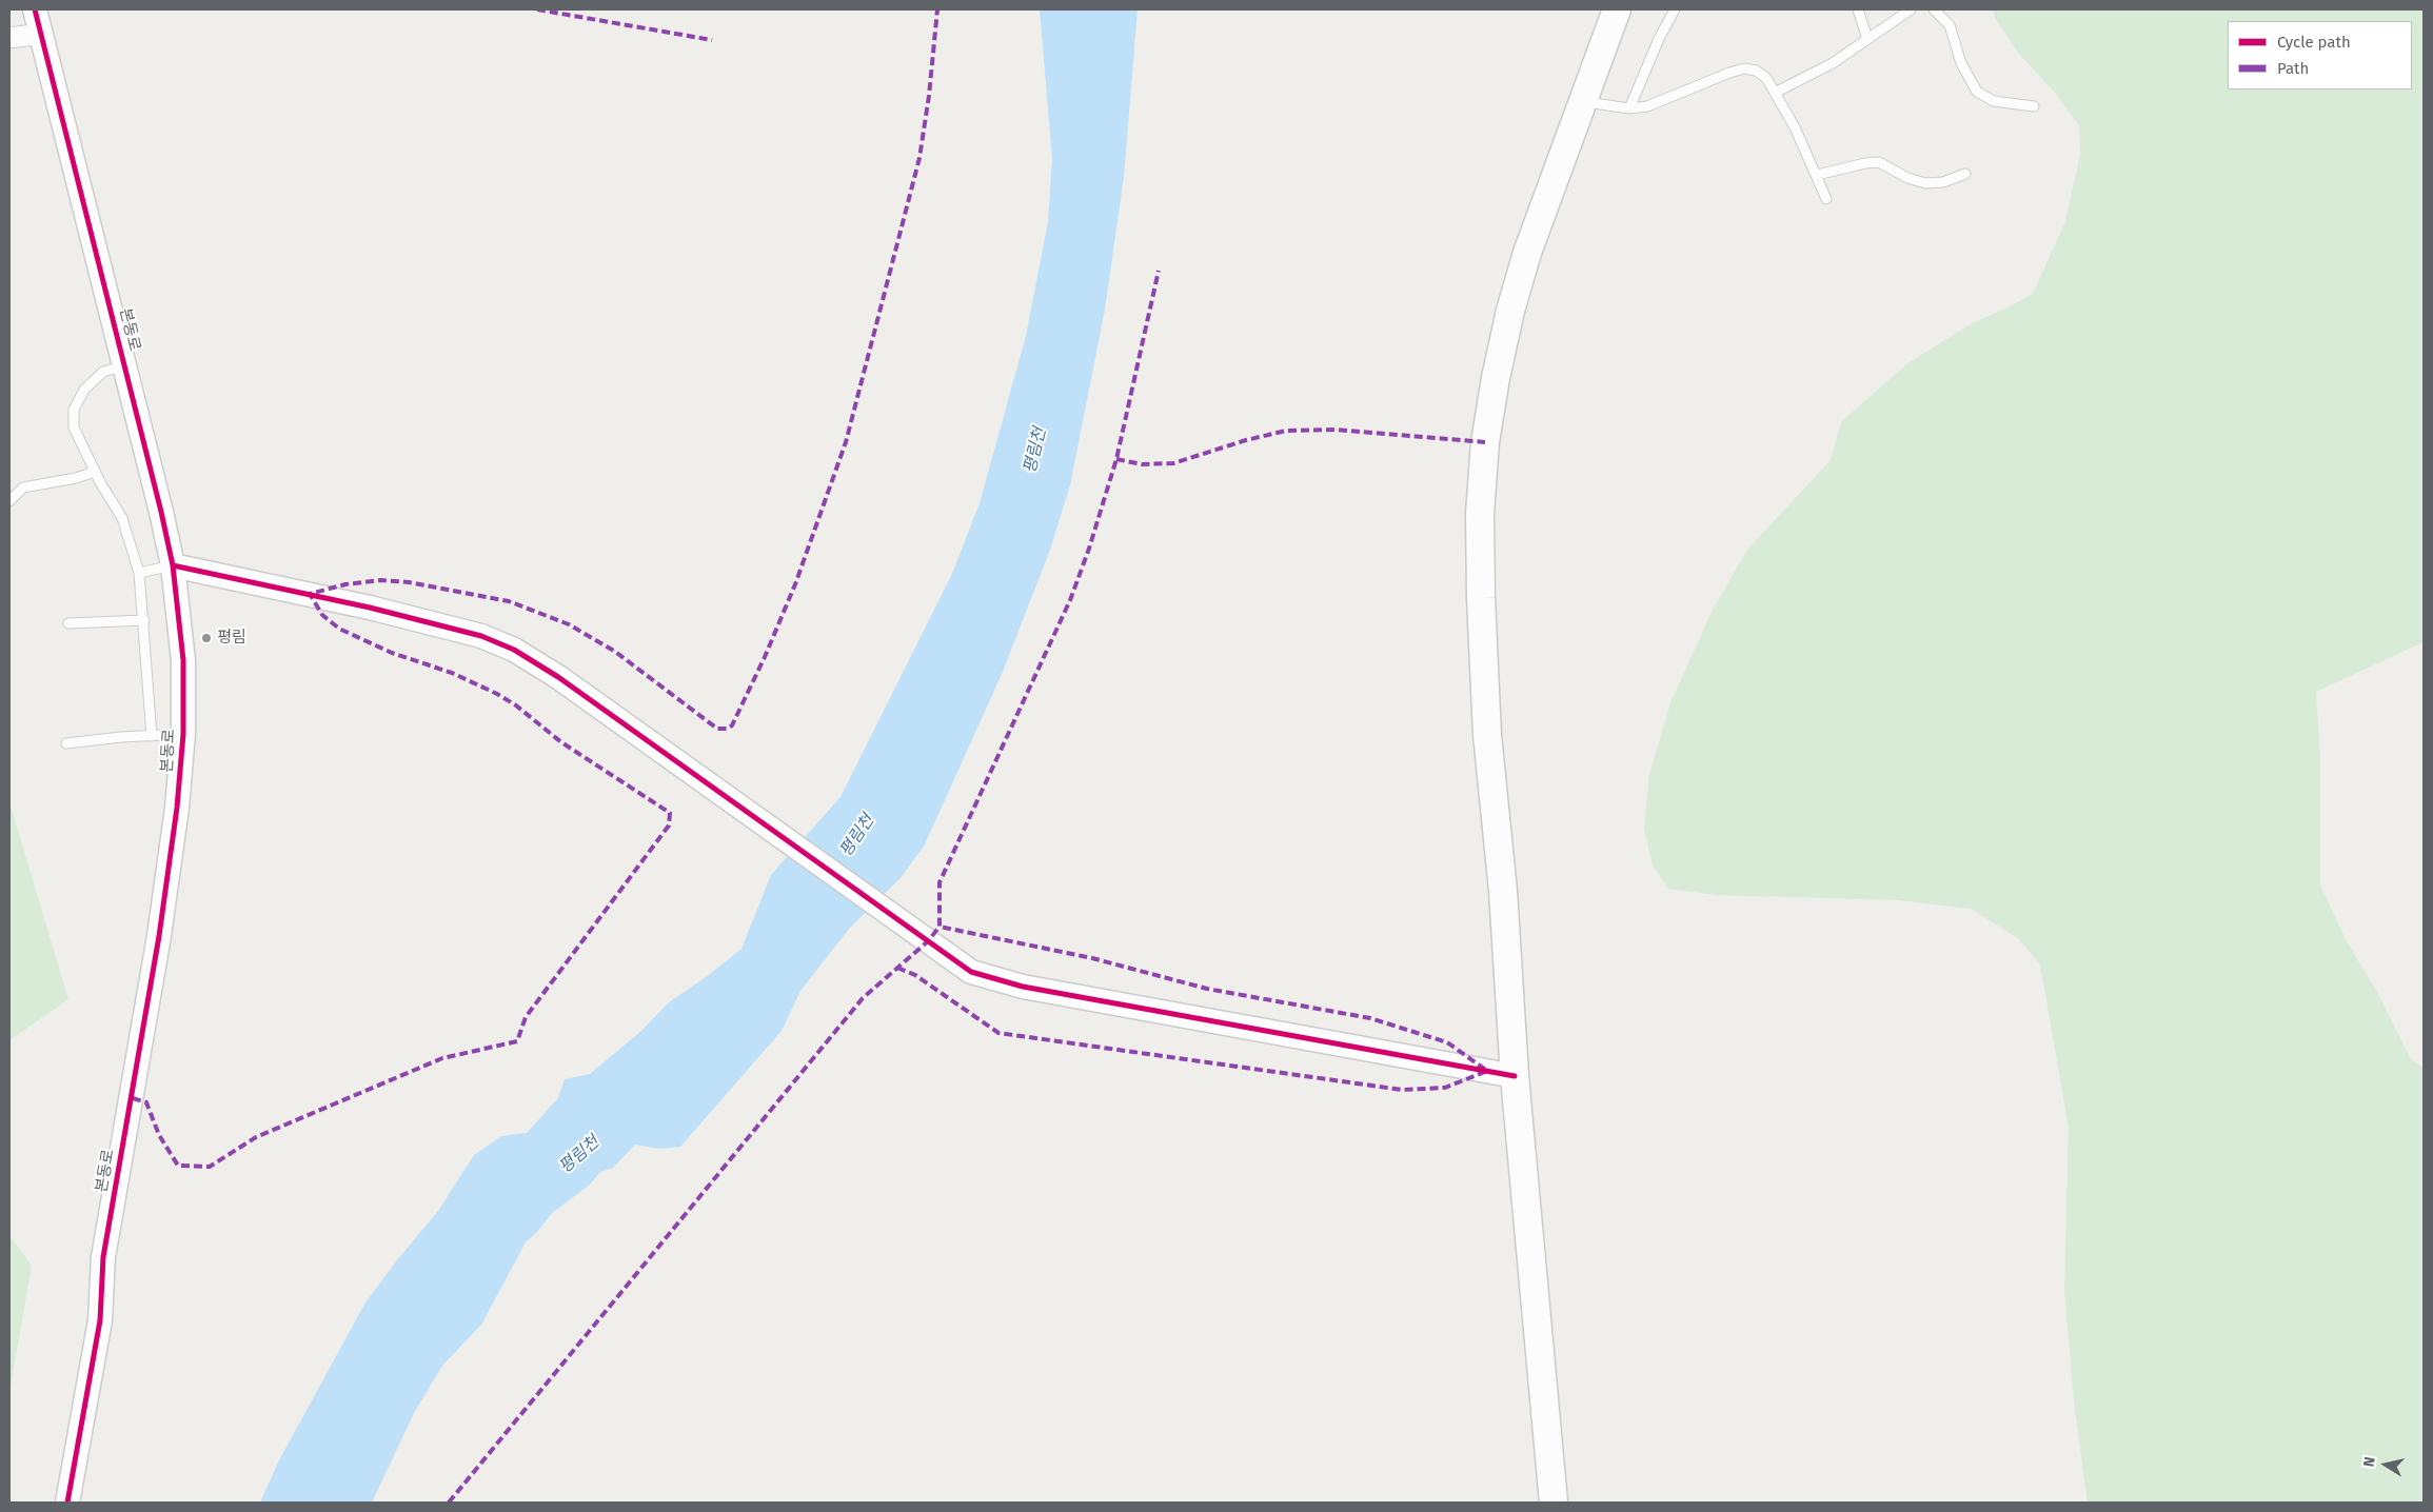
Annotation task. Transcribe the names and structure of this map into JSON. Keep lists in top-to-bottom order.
{
  "streets": {
    "street": ["본동로"]
  },
  "water": ["평림천"],
  "places": ["평림"],
  "legend": ["Cycle path", "Path"],
  "north": "left"
}
